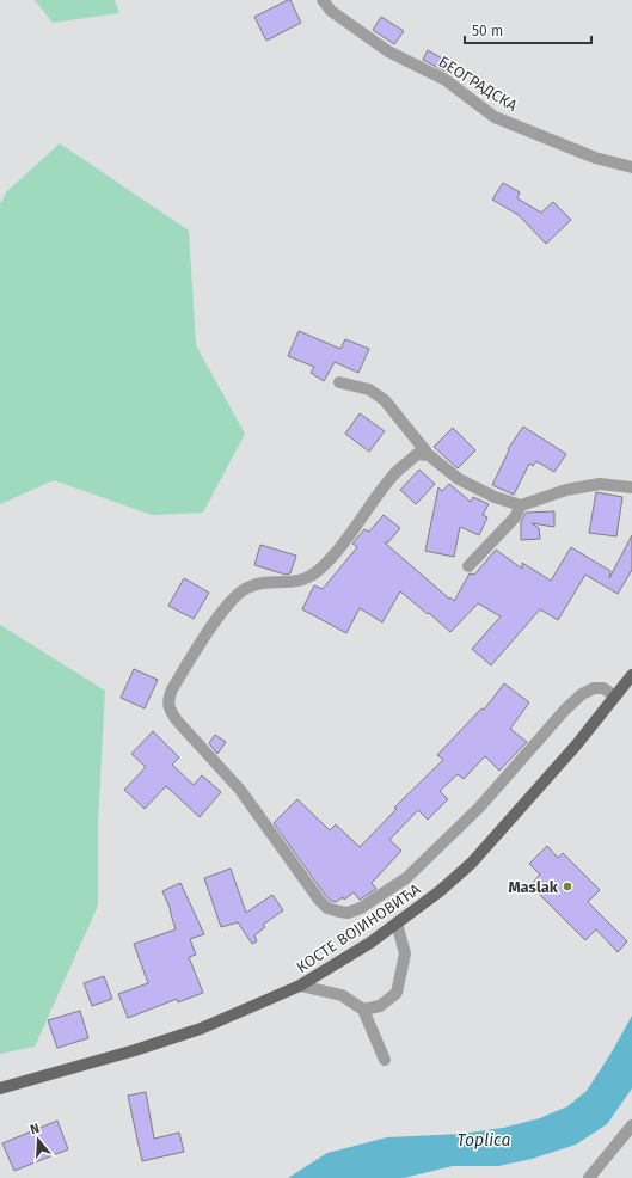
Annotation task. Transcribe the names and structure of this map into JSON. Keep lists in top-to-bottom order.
{
  "streets": {
    "main road": ["КОСТЕ ВОЈИНОВИЋА"],
    "street": ["БЕОГРАДСКА"]
  },
  "water": ["Toplica"],
  "places": ["Maslak"],
  "scale_bar": "50 m",
  "north": "top"
}
